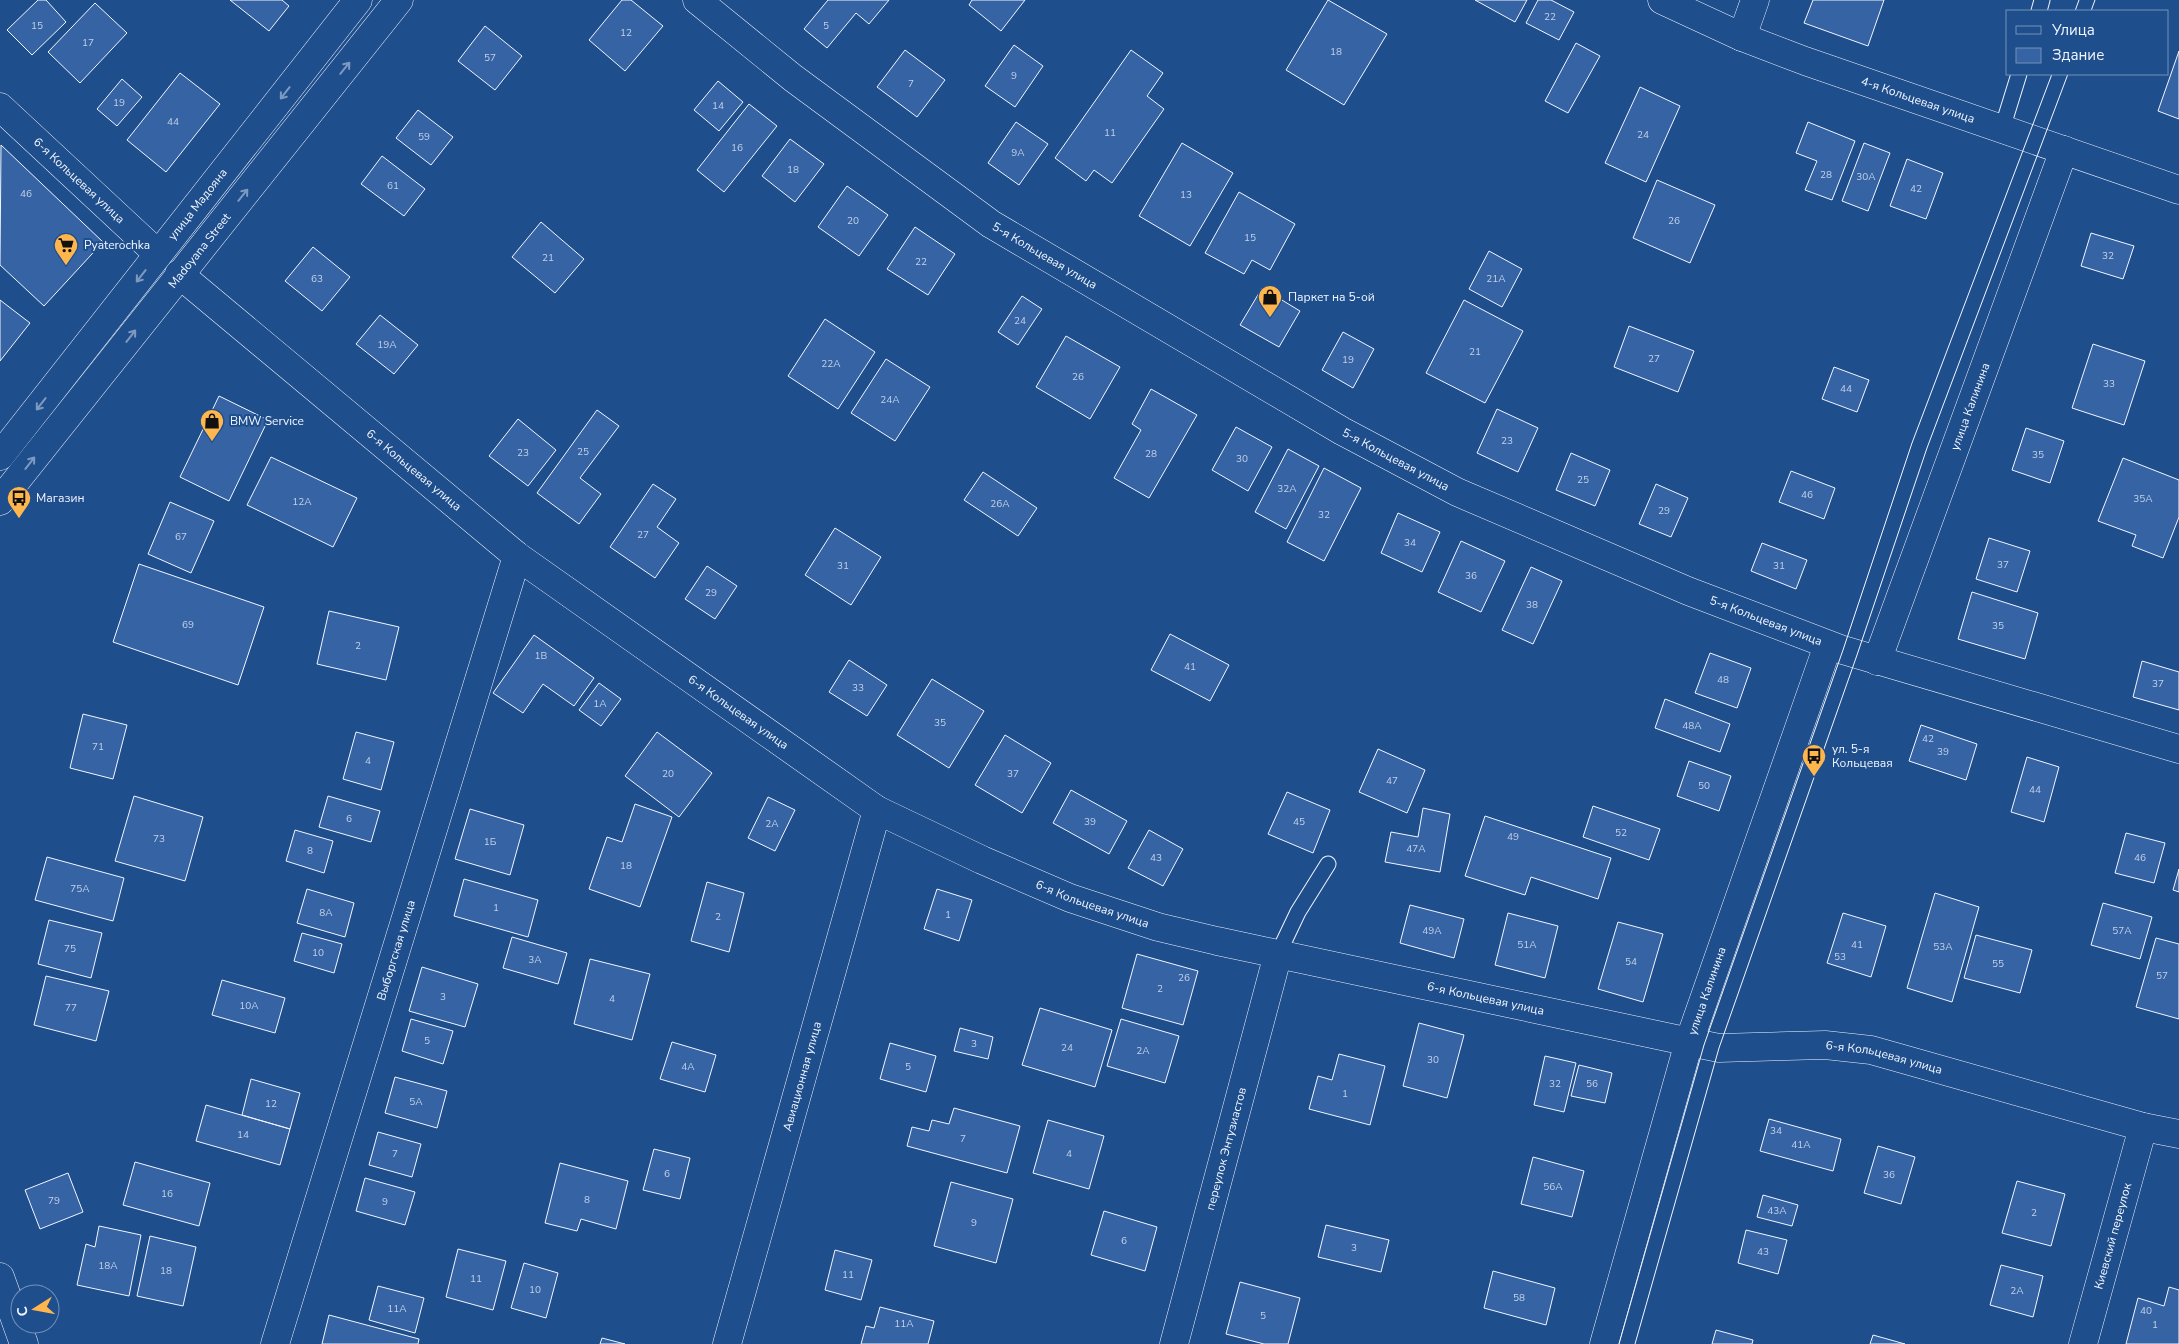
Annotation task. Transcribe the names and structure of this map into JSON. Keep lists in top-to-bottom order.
{
  "streets": {
    "street": [
      "4-я Кольцевая улица",
      "6-я Кольцевая улица",
      "улица Мадояна",
      "Madoyana Street",
      "5-я Кольцевая улица",
      "улица Калинина",
      "Выборгская улица",
      "Авиационная улица",
      "переулок Энтузиастов",
      "Киевский переулок"
    ]
  },
  "crossings": [
    ["4-я Кольцевая улица", "улица Калинина"],
    ["6-я Кольцевая улица", "улица Мадояна"],
    ["6-я Кольцевая улица", "Madoyana Street"],
    ["6-я Кольцевая улица", "улица Калинина"],
    ["6-я Кольцевая улица", "Выборгская улица"],
    ["6-я Кольцевая улица", "Авиационная улица"],
    ["6-я Кольцевая улица", "переулок Энтузиастов"],
    ["6-я Кольцевая улица", "Киевский переулок"],
    ["5-я Кольцевая улица", "улица Калинина"]
  ],
  "one_way": ["улица Мадояна", "Madoyana Street"],
  "places": {
    "supermarket": ["Pyaterochka"],
    "shop": ["Паркет на 5-ой", "BMW Service"],
    "bus stop": ["Магазин", "ул. 5-я Кольцевая"]
  },
  "house_numbers": [
    "22",
    "15",
    "5",
    "12",
    "17",
    "18",
    "57",
    "9",
    "7",
    "19",
    "14",
    "44",
    "11",
    "24",
    "59",
    "16",
    "9А",
    "18",
    "28",
    "30А",
    "61",
    "42",
    "46",
    "13",
    "20",
    "26",
    "15",
    "32",
    "21",
    "22",
    "63",
    "21А",
    "24",
    "19А",
    "21",
    "27",
    "19",
    "22А",
    "26",
    "33",
    "44",
    "24А",
    "23",
    "25",
    "23",
    "28",
    "35",
    "30",
    "25",
    "32А",
    "46",
    "35А",
    "12А",
    "26А",
    "29",
    "32",
    "27",
    "67",
    "34",
    "37",
    "31",
    "31",
    "36",
    "29",
    "38",
    "69",
    "35",
    "2",
    "1В",
    "41",
    "48",
    "37",
    "33",
    "1А",
    "35",
    "48А",
    "42",
    "71",
    "39",
    "4",
    "20",
    "37",
    "47",
    "50",
    "44",
    "6",
    "39",
    "45",
    "2А",
    "52",
    "49",
    "73",
    "1Б",
    "47А",
    "8",
    "43",
    "46",
    "18",
    "75А",
    "1",
    "8А",
    "1",
    "2",
    "49А",
    "57А",
    "51А",
    "41",
    "53А",
    "75",
    "10",
    "53",
    "3А",
    "54",
    "55",
    "57",
    "26",
    "2",
    "3",
    "4",
    "10А",
    "77",
    "5",
    "3",
    "24",
    "2А",
    "30",
    "4А",
    "5",
    "32",
    "56",
    "1",
    "5А",
    "12",
    "34",
    "14",
    "7",
    "41А",
    "7",
    "4",
    "6",
    "36",
    "56А",
    "16",
    "8",
    "79",
    "9",
    "43А",
    "2",
    "9",
    "6",
    "3",
    "43",
    "18А",
    "18",
    "11",
    "11",
    "10",
    "2А",
    "58",
    "11А",
    "40",
    "5",
    "11А",
    "1"
  ],
  "legend": ["Улица", "Здание"],
  "north": "left"
}
